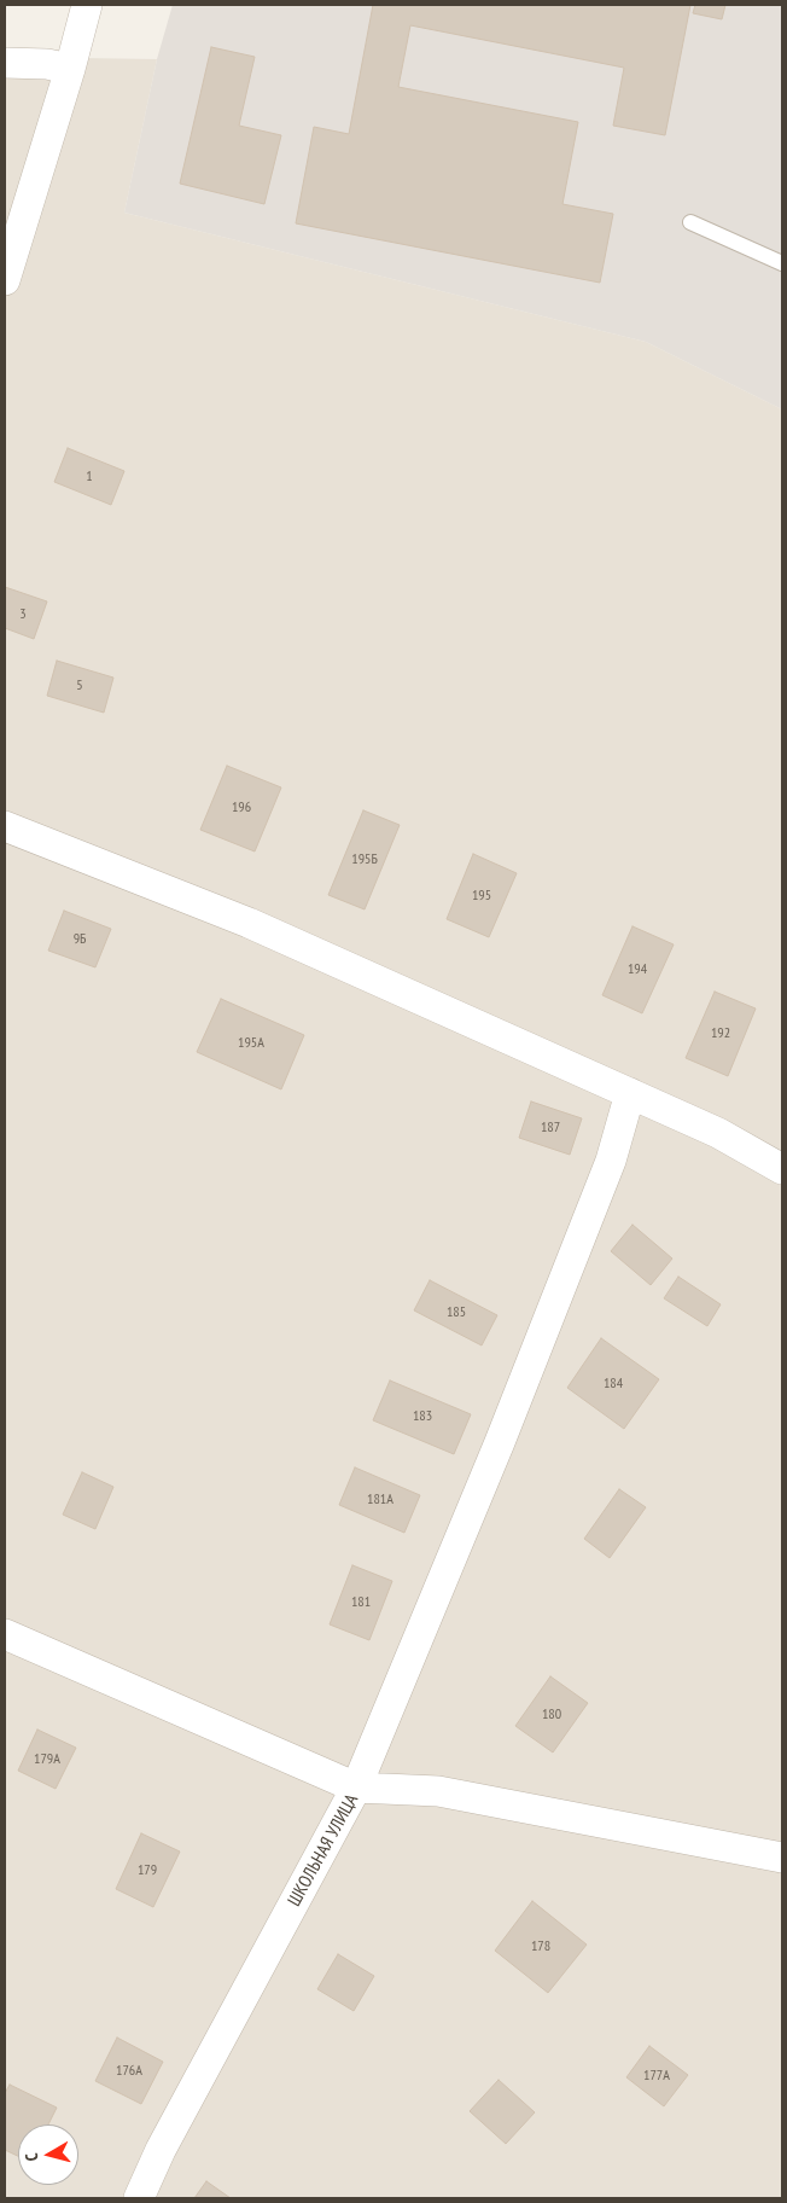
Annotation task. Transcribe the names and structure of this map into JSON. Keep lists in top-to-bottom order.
{
  "streets": {
    "street": ["ШКОЛЬНАЯ УЛИЦА"]
  },
  "house_numbers": [
    "1",
    "3",
    "5",
    "196",
    "195Б",
    "195",
    "9Б",
    "194",
    "192",
    "195А",
    "187",
    "185",
    "184",
    "183",
    "181А",
    "181",
    "180",
    "179А",
    "179",
    "178",
    "176А",
    "177А"
  ],
  "north": "left"
}
